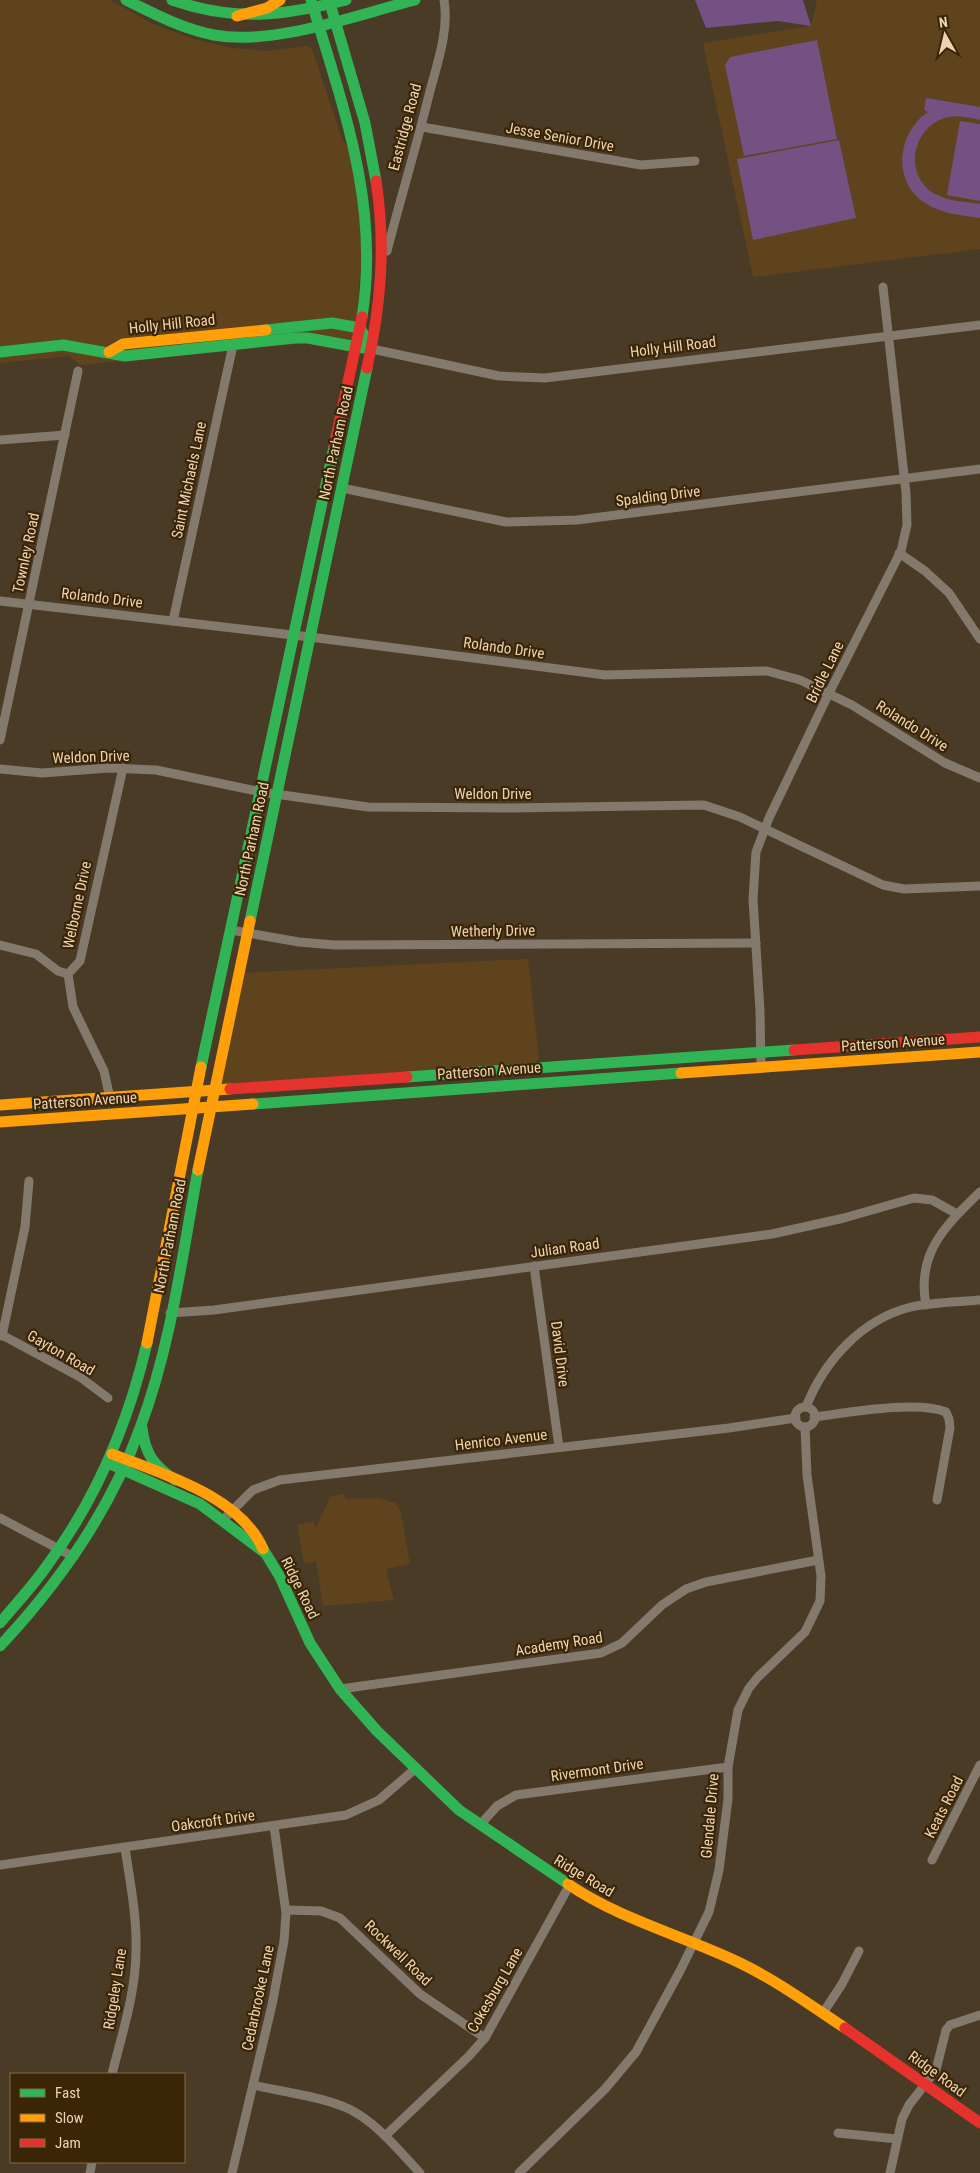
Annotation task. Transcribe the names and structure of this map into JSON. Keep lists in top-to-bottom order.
{
  "streets": {
    "main road": [
      "Holly Hill Road",
      "North Parham Road",
      "Patterson Avenue",
      "Ridge Road"
    ],
    "street": [
      "Eastridge Road",
      "Jesse Senior Drive",
      "Saint Michaels Lane",
      "Spalding Drive",
      "Townley Road",
      "Rolando Drive",
      "Bridle Lane",
      "Weldon Drive",
      "Welborne Drive",
      "Wetherly Drive",
      "Julian Road",
      "Gayton Road",
      "David Drive",
      "Henrico Avenue",
      "Academy Road",
      "Rivermont Drive",
      "Keats Road",
      "Glendale Drive",
      "Oakcroft Drive",
      "Rockwell Road",
      "Ridgeley Lane",
      "Cokesburg Lane",
      "Cedarbrooke Lane"
    ]
  },
  "crossings": [
    ["Eastridge Road", "Jesse Senior Drive"],
    ["Eastridge Road", "North Parham Road"],
    ["Holly Hill Road", "North Parham Road"],
    ["Holly Hill Road", "Saint Michaels Lane"],
    ["Holly Hill Road", "Bridle Lane"],
    ["North Parham Road", "Spalding Drive"],
    ["North Parham Road", "Rolando Drive"],
    ["North Parham Road", "Weldon Drive"],
    ["North Parham Road", "Wetherly Drive"],
    ["North Parham Road", "Patterson Avenue"],
    ["North Parham Road", "Julian Road"],
    ["North Parham Road", "Ridge Road"],
    ["Saint Michaels Lane", "Rolando Drive"],
    ["Spalding Drive", "Bridle Lane"],
    ["Townley Road", "Rolando Drive"],
    ["Rolando Drive", "Bridle Lane"],
    ["Bridle Lane", "Weldon Drive"],
    ["Bridle Lane", "Wetherly Drive"],
    ["Bridle Lane", "Patterson Avenue"],
    ["Weldon Drive", "Welborne Drive"],
    ["Julian Road", "David Drive"],
    ["David Drive", "Henrico Avenue"],
    ["Henrico Avenue", "Ridge Road"],
    ["Henrico Avenue", "Glendale Drive"],
    ["Ridge Road", "Academy Road"],
    ["Ridge Road", "Rivermont Drive"],
    ["Ridge Road", "Glendale Drive"],
    ["Ridge Road", "Oakcroft Drive"],
    ["Ridge Road", "Cokesburg Lane"],
    ["Academy Road", "Glendale Drive"],
    ["Rivermont Drive", "Glendale Drive"],
    ["Oakcroft Drive", "Ridgeley Lane"],
    ["Oakcroft Drive", "Cedarbrooke Lane"],
    ["Rockwell Road", "Cokesburg Lane"],
    ["Rockwell Road", "Cedarbrooke Lane"]
  ],
  "legend": ["Fast", "Slow", "Jam"],
  "north": "top"
}
